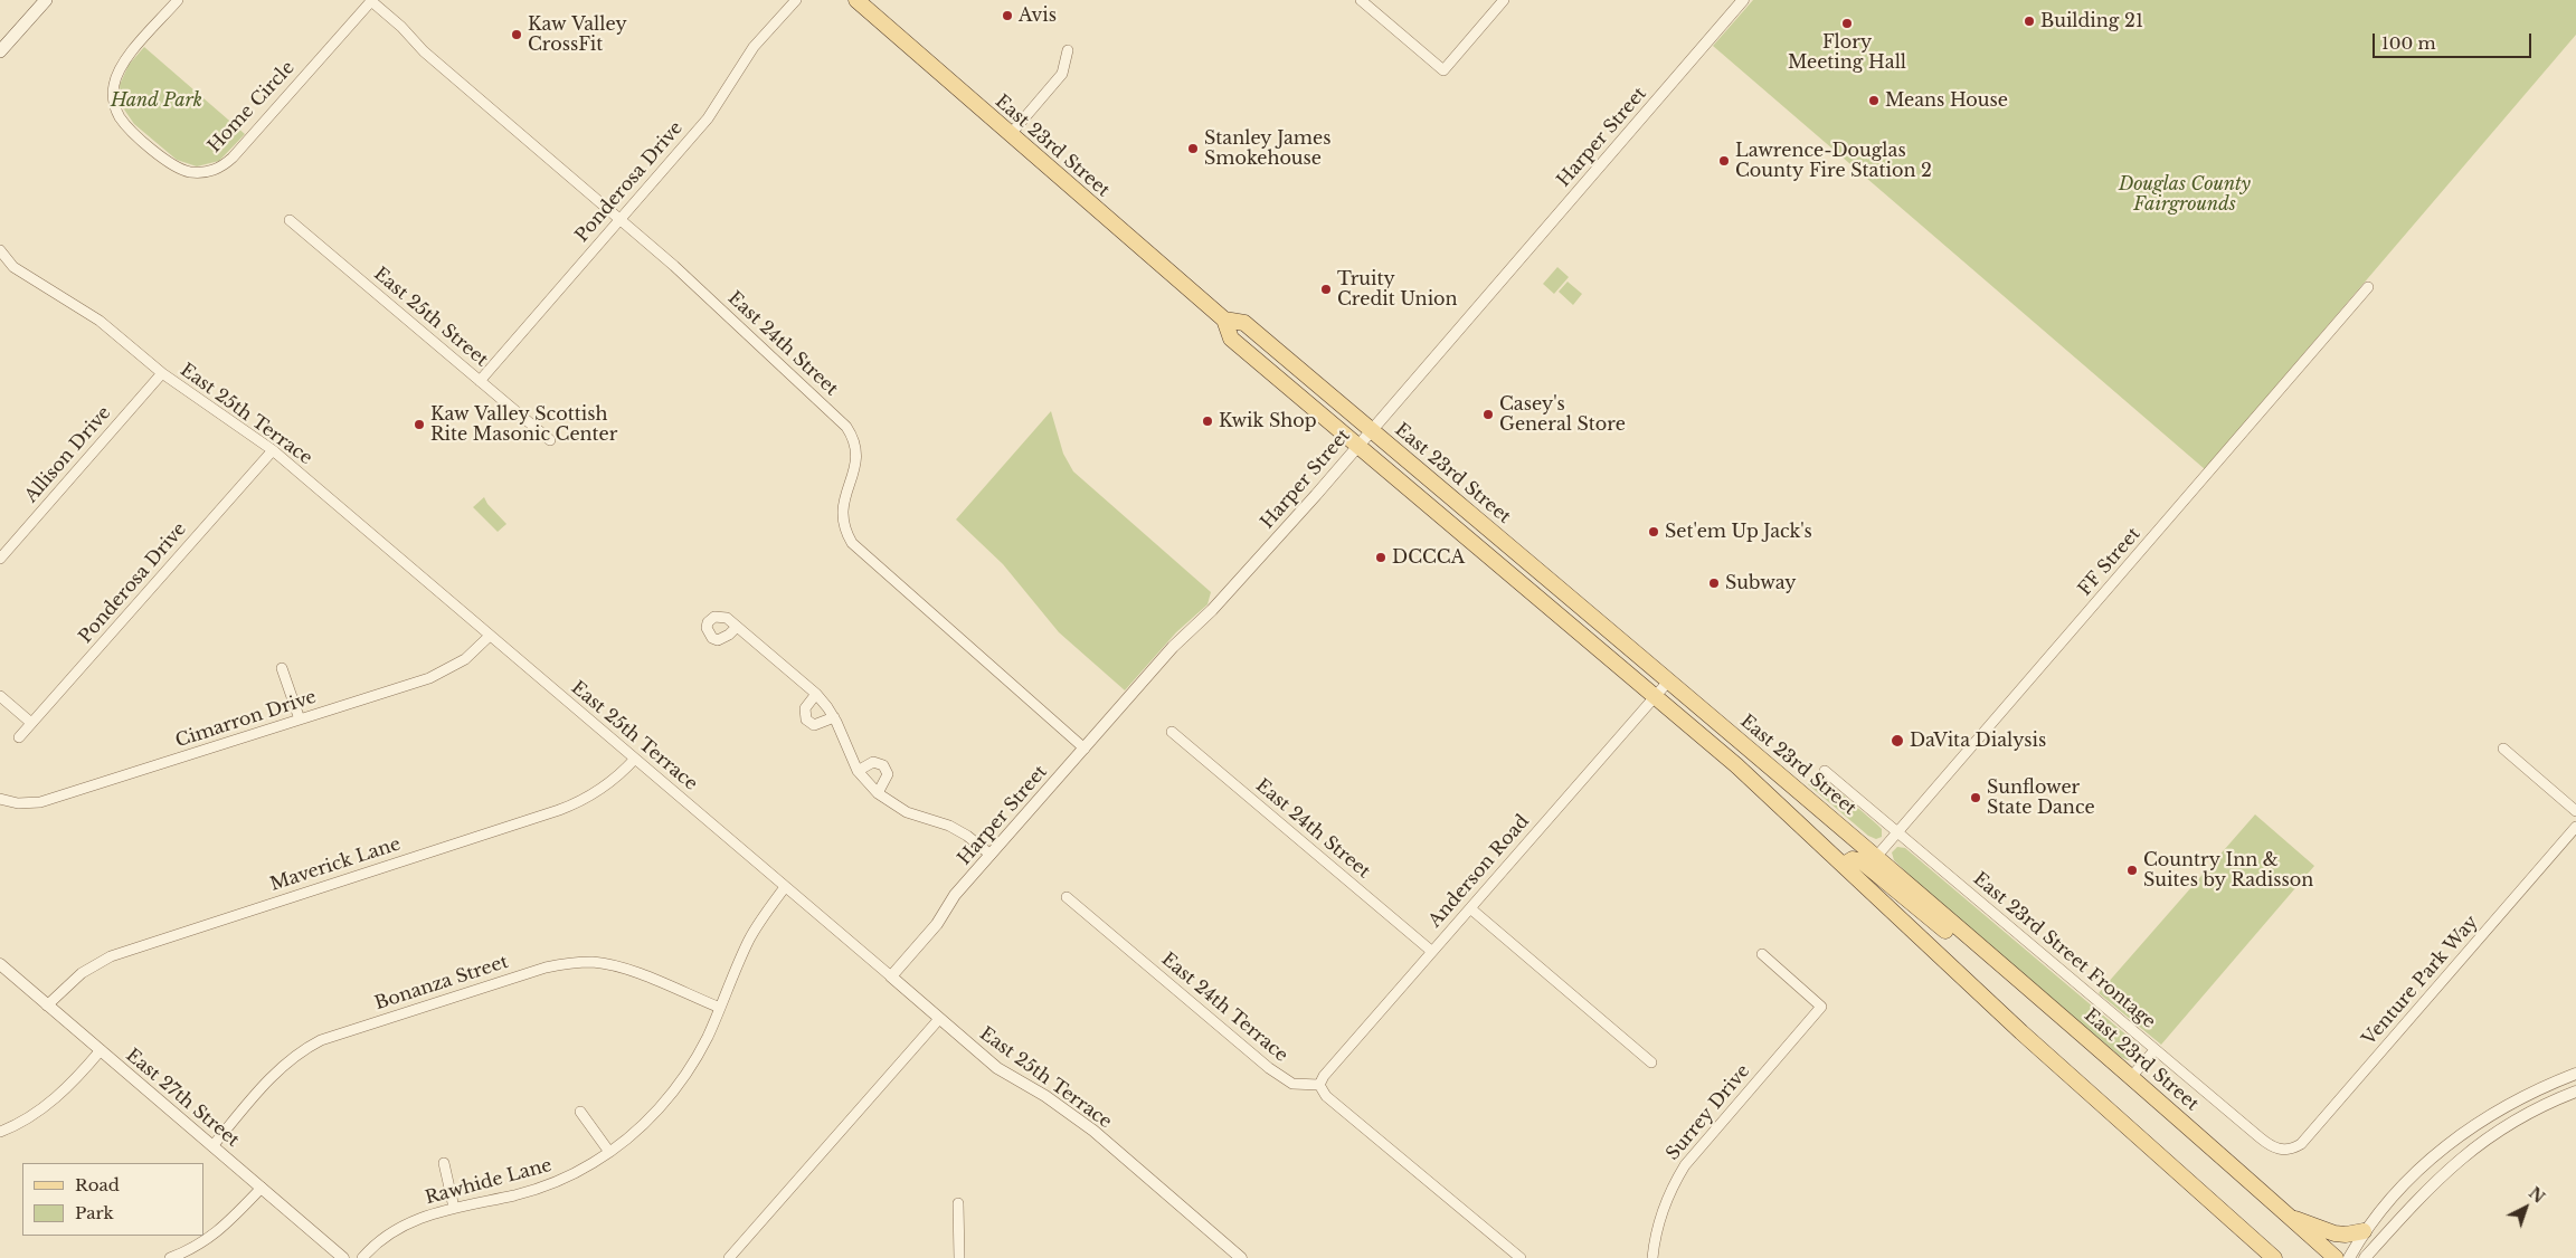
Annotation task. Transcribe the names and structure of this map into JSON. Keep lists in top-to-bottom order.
{
  "streets": {
    "main road": ["East 23rd Street"],
    "street": [
      "Home Circle",
      "Harper Street",
      "Ponderosa Drive",
      "East 25th Street",
      "East 24th Street",
      "East 25th Terrace",
      "Allison Drive",
      "FF Street",
      "Cimarron Drive",
      "Maverick Lane",
      "Anderson Road",
      "East 23rd Street Frontage",
      "Venture Park Way",
      "Bonanza Street",
      "East 24th Terrace",
      "East 27th Street",
      "Surrey Drive",
      "Rawhide Lane"
    ]
  },
  "crossings": [
    ["Home Circle", "East 24th Street"],
    ["Harper Street", "East 23rd Street"],
    ["Harper Street", "East 24th Street"],
    ["Harper Street", "East 25th Terrace"],
    ["East 23rd Street", "FF Street"],
    ["East 23rd Street", "Anderson Road"],
    ["Ponderosa Drive", "East 25th Street"],
    ["Ponderosa Drive", "East 24th Street"],
    ["Ponderosa Drive", "East 25th Terrace"],
    ["East 24th Street", "Anderson Road"],
    ["East 25th Terrace", "Allison Drive"],
    ["East 25th Terrace", "Cimarron Drive"],
    ["East 25th Terrace", "Maverick Lane"],
    ["East 25th Terrace", "Rawhide Lane"],
    ["FF Street", "East 23rd Street Frontage"],
    ["Maverick Lane", "East 27th Street"],
    ["Anderson Road", "East 24th Terrace"],
    ["East 23rd Street Frontage", "Venture Park Way"],
    ["Bonanza Street", "East 27th Street"],
    ["Bonanza Street", "Rawhide Lane"]
  ],
  "parks": ["Hand Park", "Douglas County Fairgrounds"],
  "places": [
    "Avis",
    "Building 21",
    "Flory Meeting Hall",
    "Kaw Valley CrossFit",
    "Means House",
    "Stanley James Smokehouse",
    "Lawrence-Douglas County Fire Station 2",
    "Truity Credit Union",
    "Casey's General Store",
    "Kwik Shop",
    "Kaw Valley Scottish Rite Masonic Center",
    "Set'em Up Jack's",
    "DCCCA",
    "Subway",
    "DaVita Dialysis",
    "Sunflower State Dance",
    "Country Inn & Suites by Radisson"
  ],
  "legend": ["Road", "Park"],
  "scale_bar": "100 m",
  "north": "top right"
}
